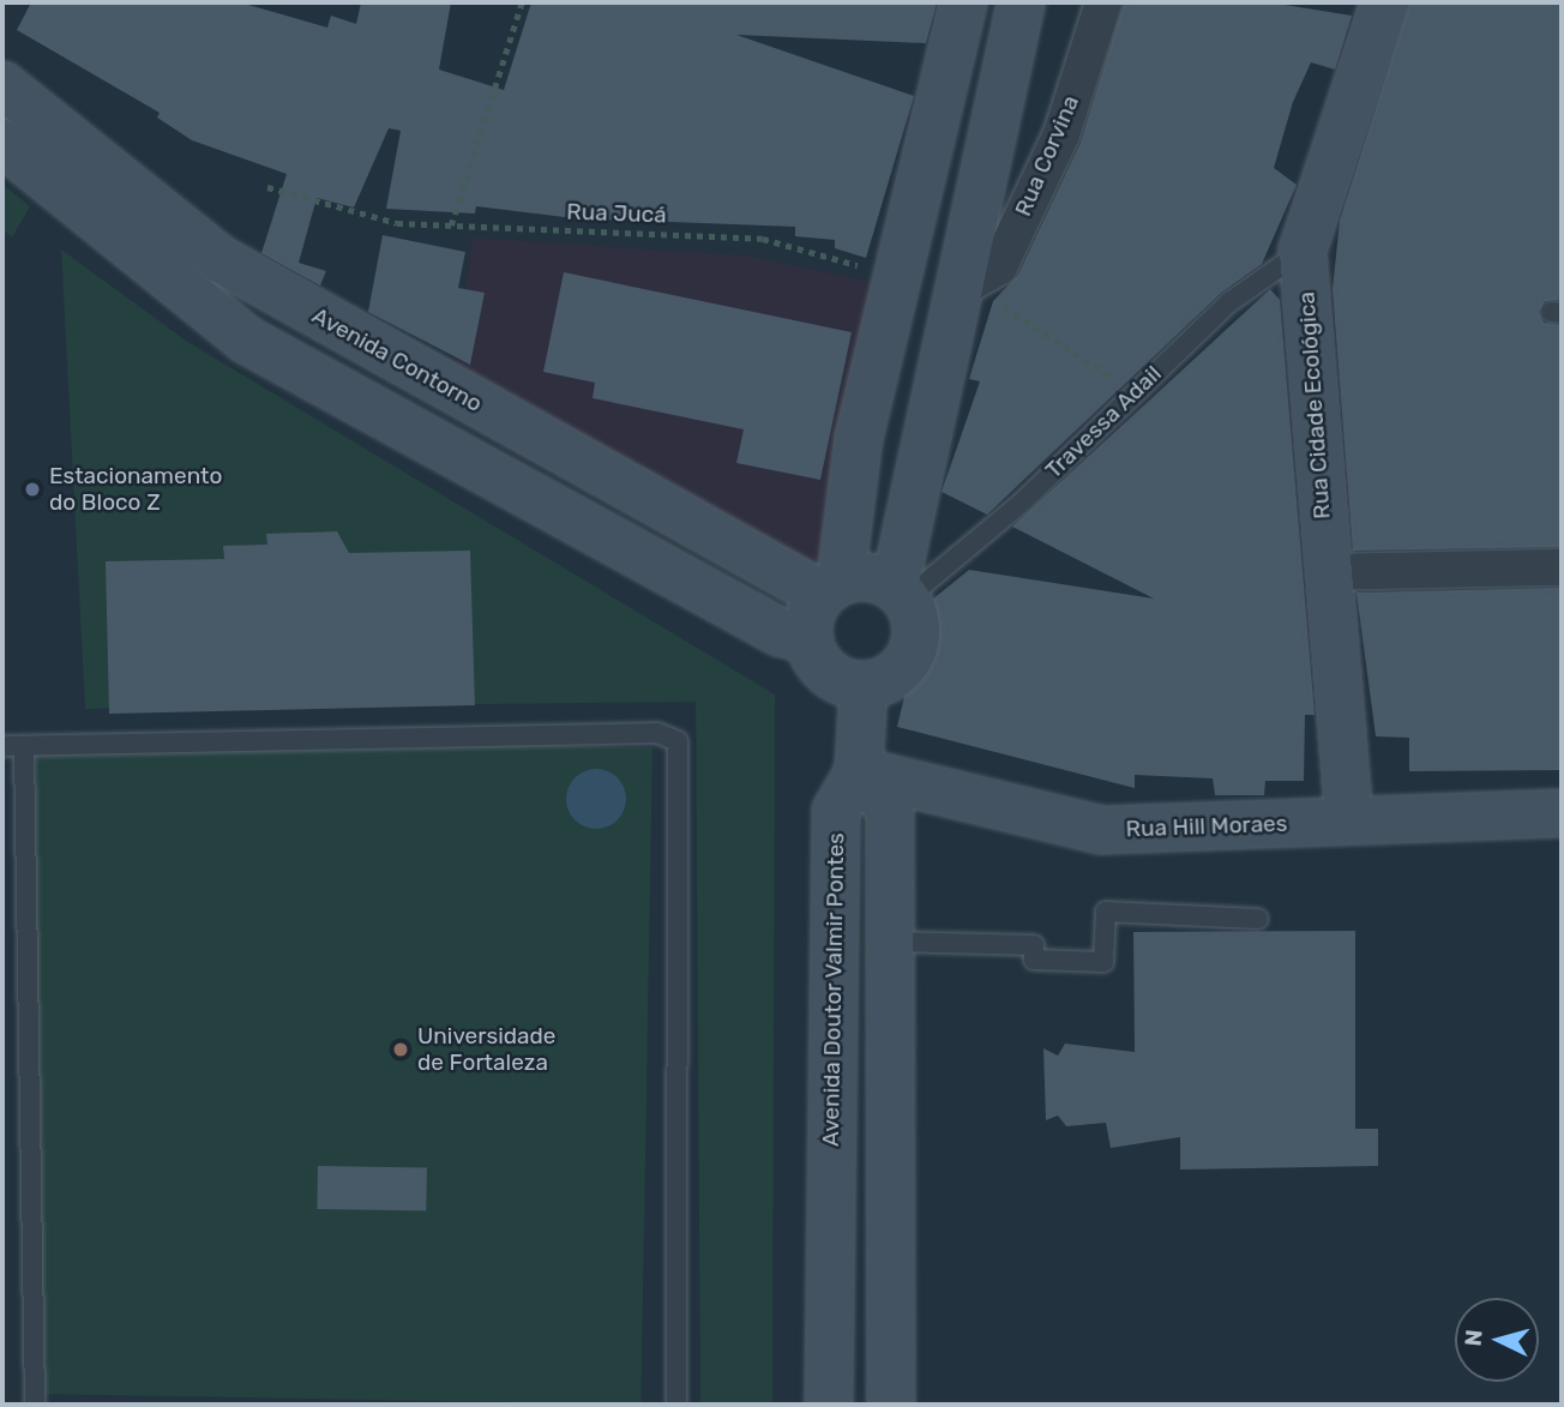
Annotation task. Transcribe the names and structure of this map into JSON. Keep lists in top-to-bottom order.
{
  "streets": {
    "street": [
      "Rua Corvina",
      "Avenida Contorno",
      "Rua Cidade Ecológica",
      "Rua Hill Moraes",
      "Avenida Doutor Valmir Pontes"
    ],
    "lane": ["Travessa Adail"],
    "path": ["Rua Jucá"]
  },
  "crossings": [
    ["Avenida Contorno", "Travessa Adail"],
    ["Rua Cidade Ecológica", "Travessa Adail"],
    ["Rua Cidade Ecológica", "Rua Hill Moraes"],
    ["Rua Hill Moraes", "Avenida Doutor Valmir Pontes"]
  ],
  "places": ["Estacionamento do Bloco Z", "Universidade de Fortaleza"],
  "north": "left"
}
